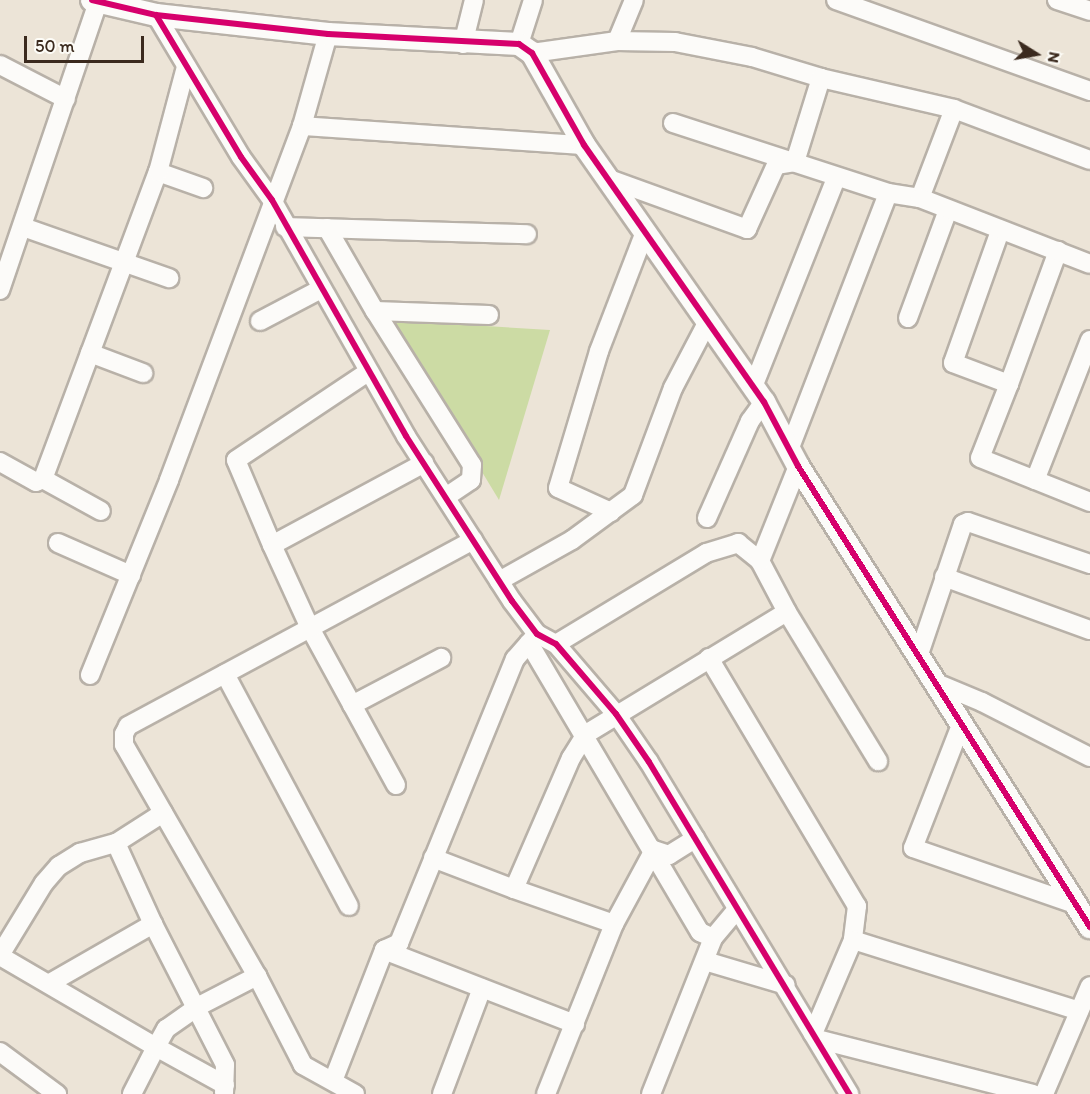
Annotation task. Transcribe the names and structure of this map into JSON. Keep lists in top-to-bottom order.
{
  "scale_bar": "50 m",
  "north": "right"
}
